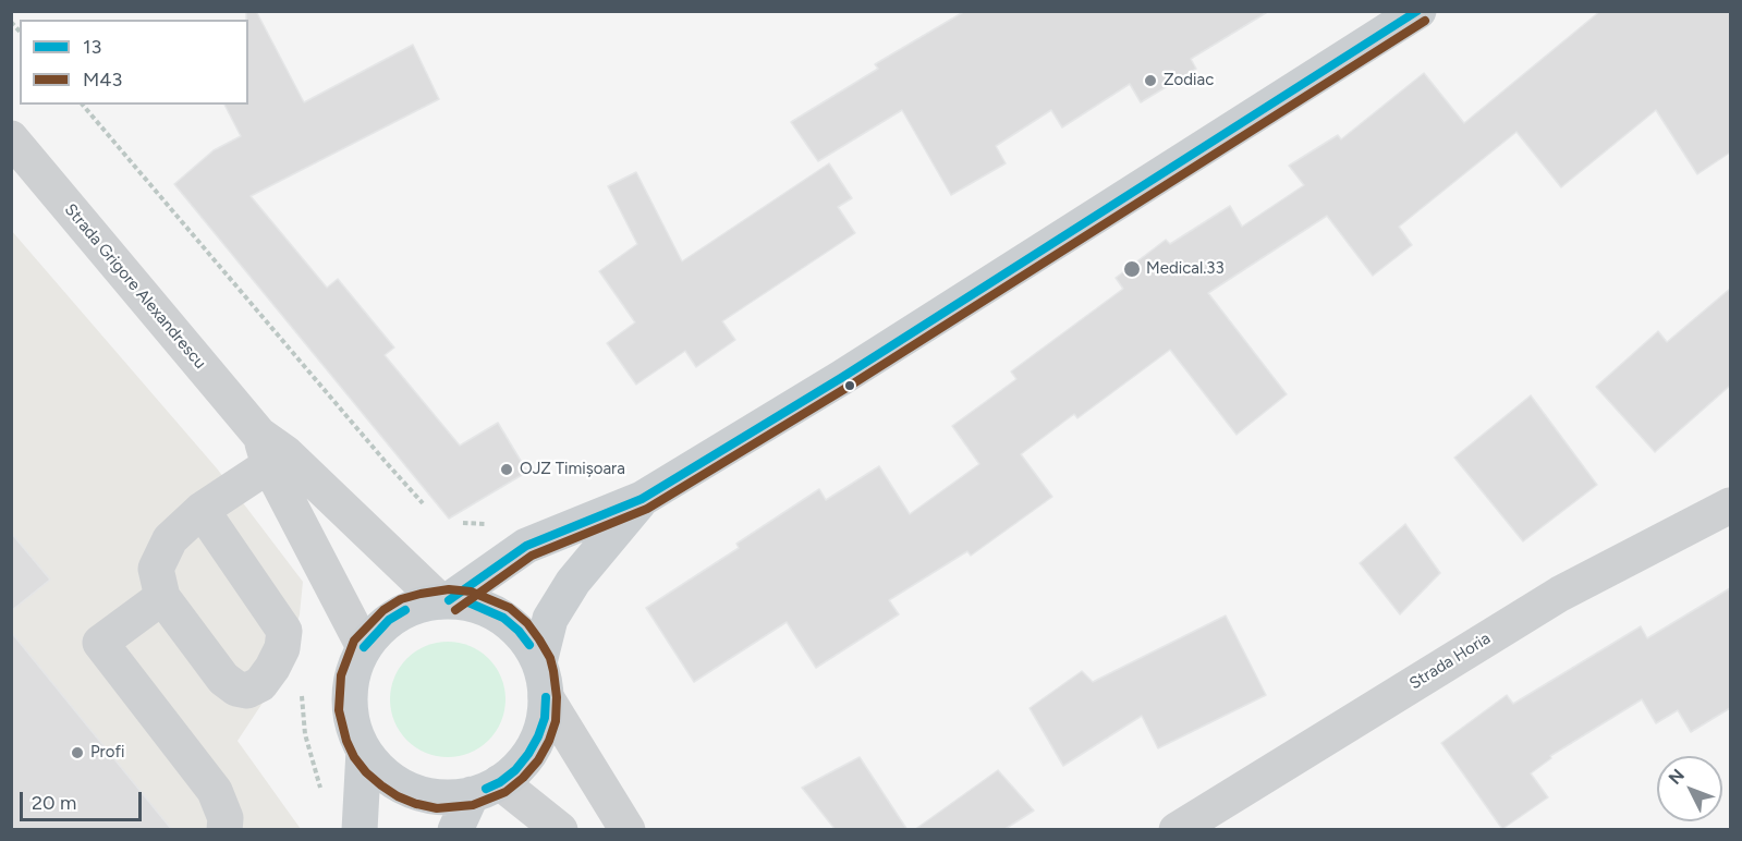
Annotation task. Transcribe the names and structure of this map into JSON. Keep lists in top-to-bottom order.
{
  "streets": {
    "street": ["Strada Grigore Alexandrescu", "Strada Horia"]
  },
  "places": [
    "Zodiac",
    "Medical.33",
    "OJZ Timișoara",
    "Profi"
  ],
  "lines": ["transit line 13", "transit line M43"],
  "legend": ["13", "M43"],
  "scale_bar": "20 m",
  "north": "top left"
}
